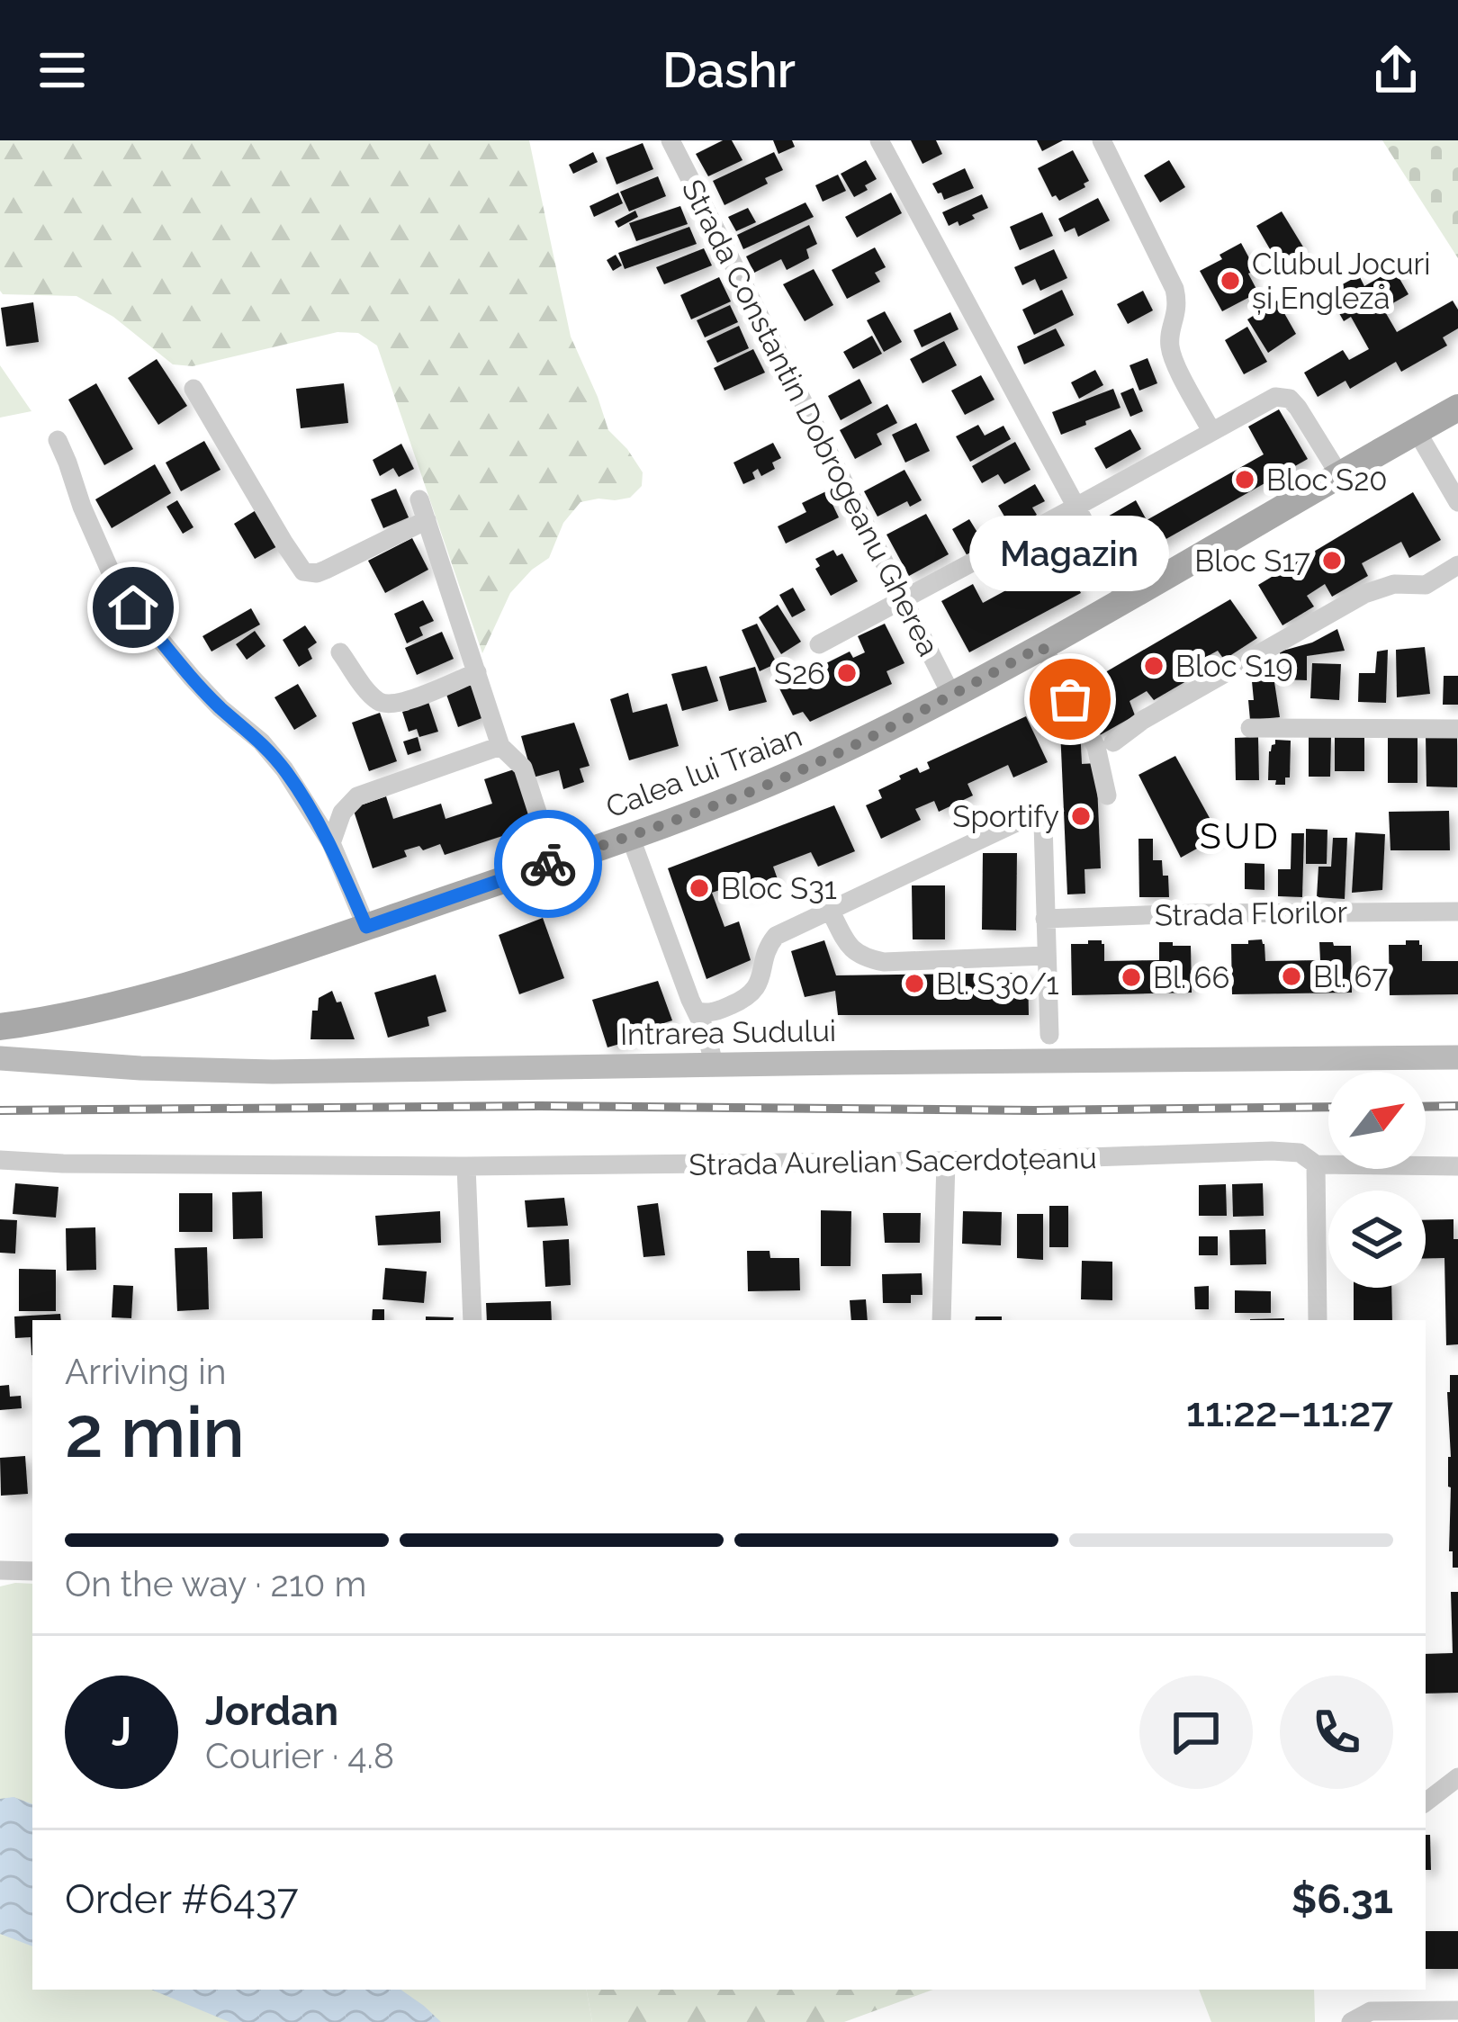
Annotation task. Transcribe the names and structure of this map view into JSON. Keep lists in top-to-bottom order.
{
  "streets": {
    "main road": ["Calea lui Traian"],
    "street": [
      "Strada Constantin Dobrogeanu Gherea",
      "Strada Florilor",
      "Intrarea Sudului",
      "Strada Aurelian Sacerdoțeanu"
    ]
  },
  "crossings": [
    ["Strada Constantin Dobrogeanu Gherea", "Calea lui Traian"]
  ],
  "districts": ["SUD"],
  "places": [
    "Clubul Jocuri și Engleză",
    "Bloc S20",
    "Bloc S17",
    "Bloc S19",
    "S26",
    "Magazin",
    "Sportify",
    "Bloc S31",
    "Bl. 67",
    "Bl. 66",
    "Bl. S30/1"
  ],
  "north": "top right",
  "page": {
    "header": "Dashr",
    "bubble": "Magazin",
    "heading": ["2 min", "Arriving in", "11:22–11:27"],
    "panel": [
      "Jordan",
      "Courier · 4.8",
      "Order #6437",
      "$6.31"
    ],
    "bar": "On the way · 210 m",
    "round": "J"
  }
}
